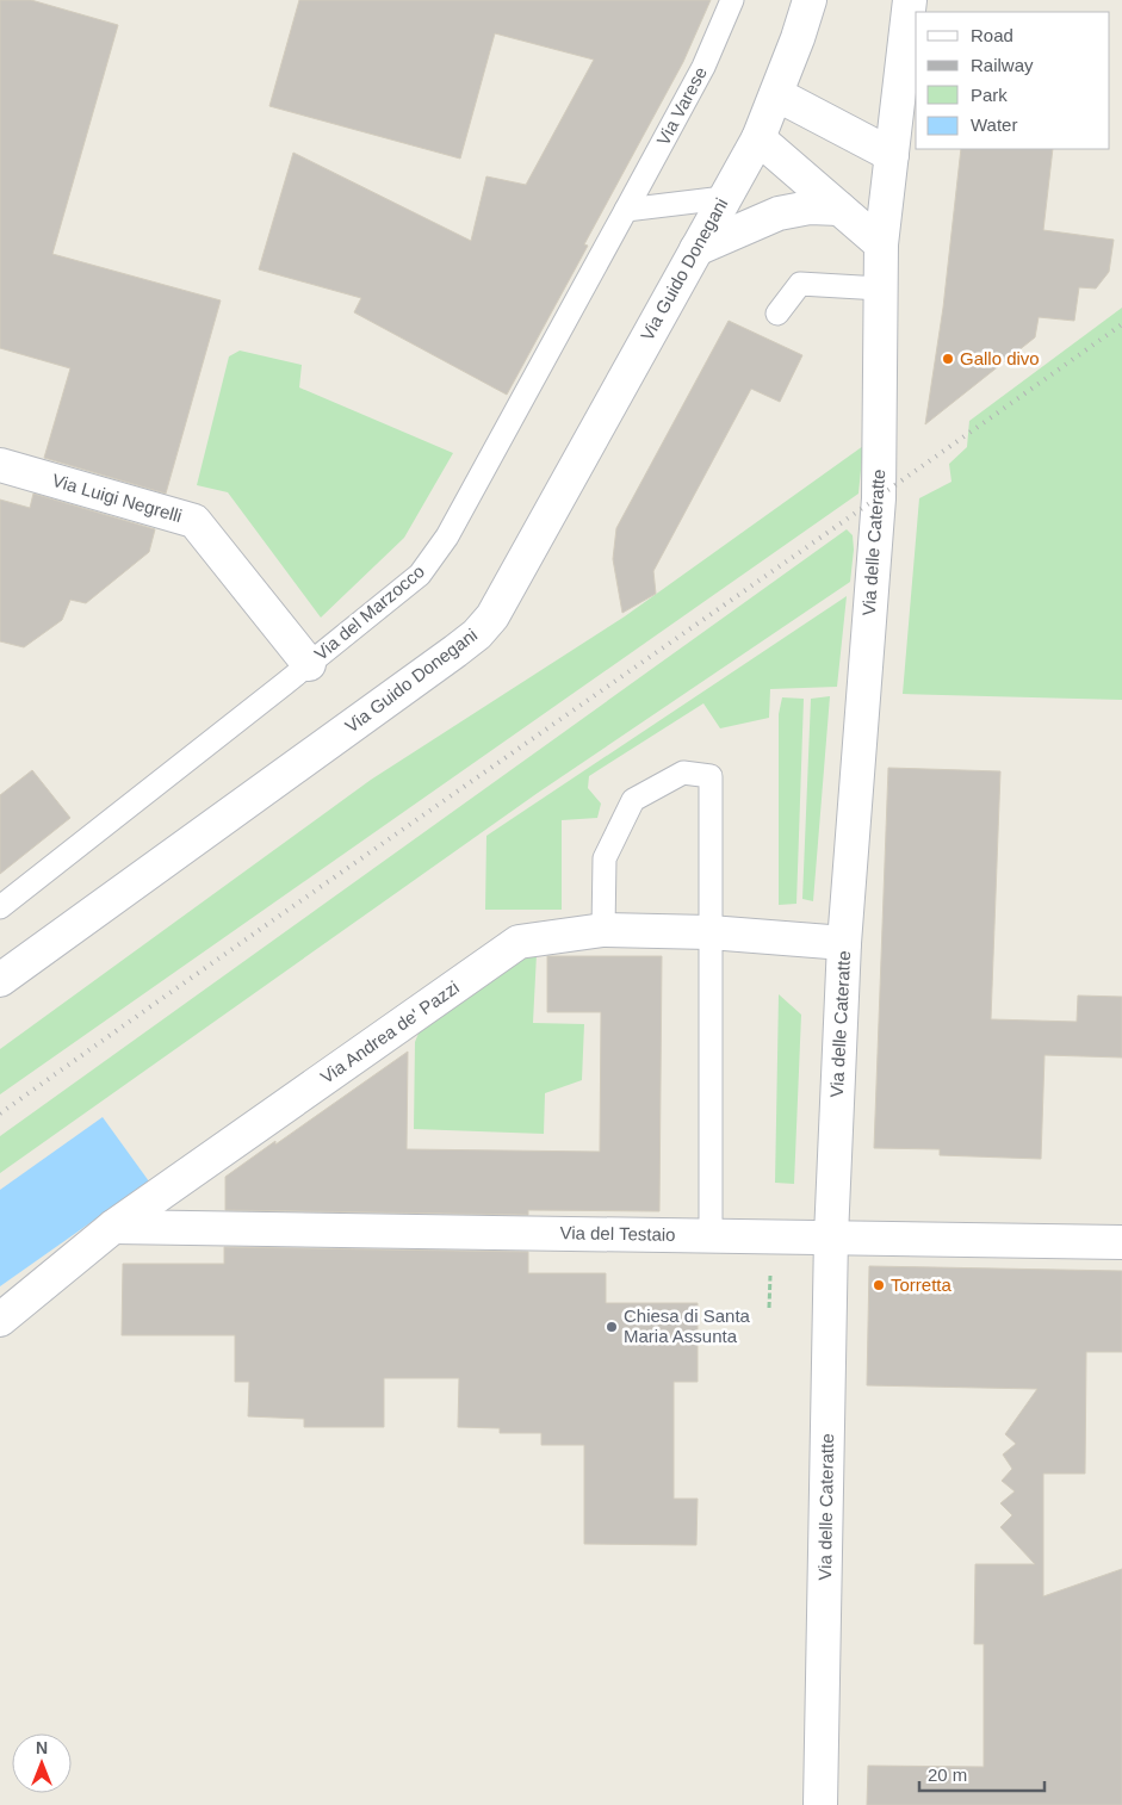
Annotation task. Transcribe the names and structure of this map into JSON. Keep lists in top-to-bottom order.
{
  "streets": {
    "street": [
      "Via Guido Donegani",
      "Via Luigi Negrelli",
      "Via delle Cateratte",
      "Via Andrea de' Pazzi",
      "Via del Testaio"
    ],
    "lane": ["Via Varese", "Via del Marzocco"]
  },
  "crossings": [
    ["Via Varese", "Via del Marzocco"],
    ["Via Luigi Negrelli", "Via del Marzocco"],
    ["Via delle Cateratte", "Via Andrea de' Pazzi"],
    ["Via delle Cateratte", "Via del Testaio"],
    ["Via Andrea de' Pazzi", "Via del Testaio"]
  ],
  "places": ["Gallo divo", "Torretta", "Chiesa di Santa Maria Assunta"],
  "legend": [
    "Road",
    "Railway",
    "Park",
    "Water"
  ],
  "scale_bar": "20 m",
  "north": "top"
}
